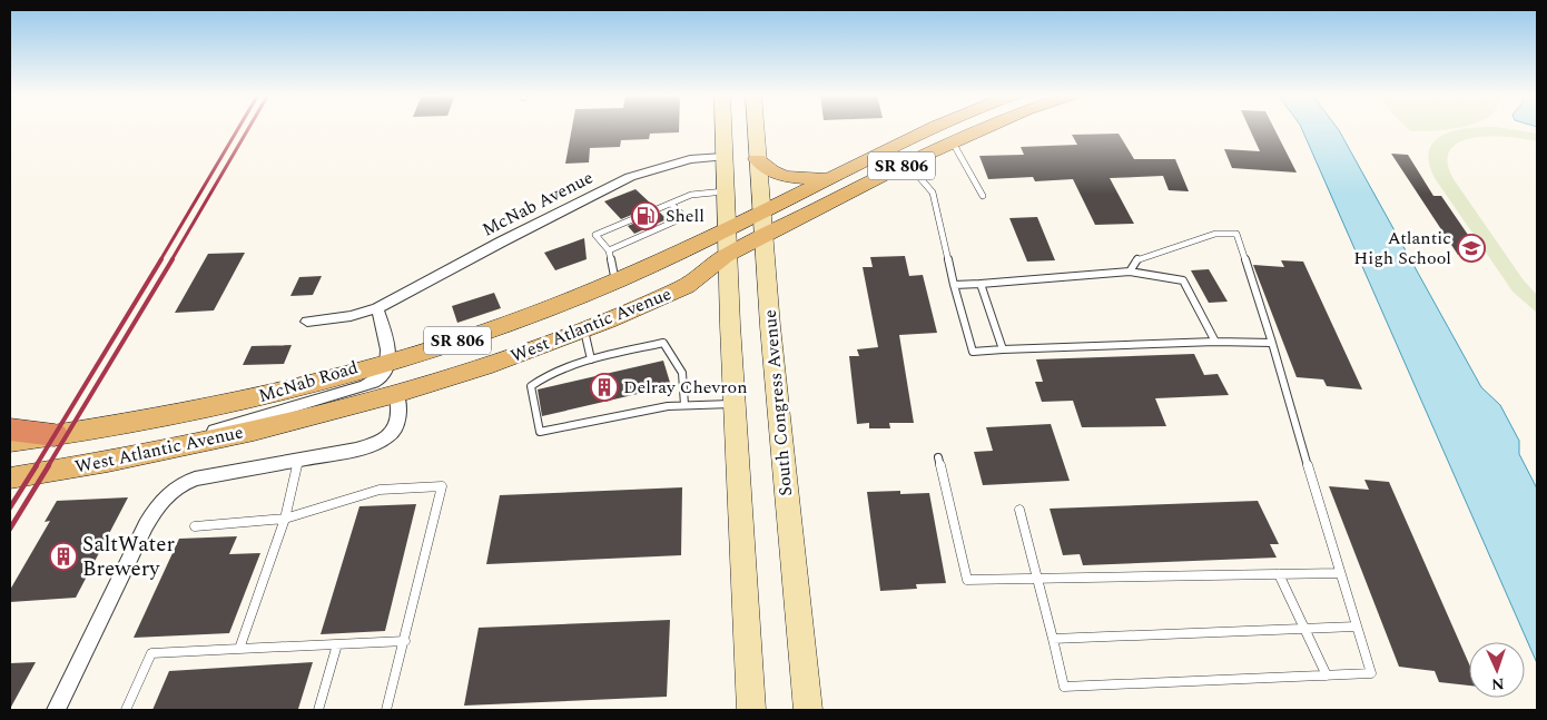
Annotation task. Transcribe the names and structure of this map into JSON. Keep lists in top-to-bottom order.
{
  "streets": {
    "main road": ["SR 806", "West Atlantic Avenue", "South Congress Avenue"],
    "street": ["McNab Avenue", "McNab Road"]
  },
  "crossings": [
    ["West Atlantic Avenue", "McNab Road"],
    ["West Atlantic Avenue", "South Congress Avenue"]
  ],
  "places": {
    "fuel station": ["Shell"],
    "school or university": ["Atlantic High School"],
    "building": ["Delray Chevron", "SaltWater Brewery"]
  },
  "north": "bottom"
}
